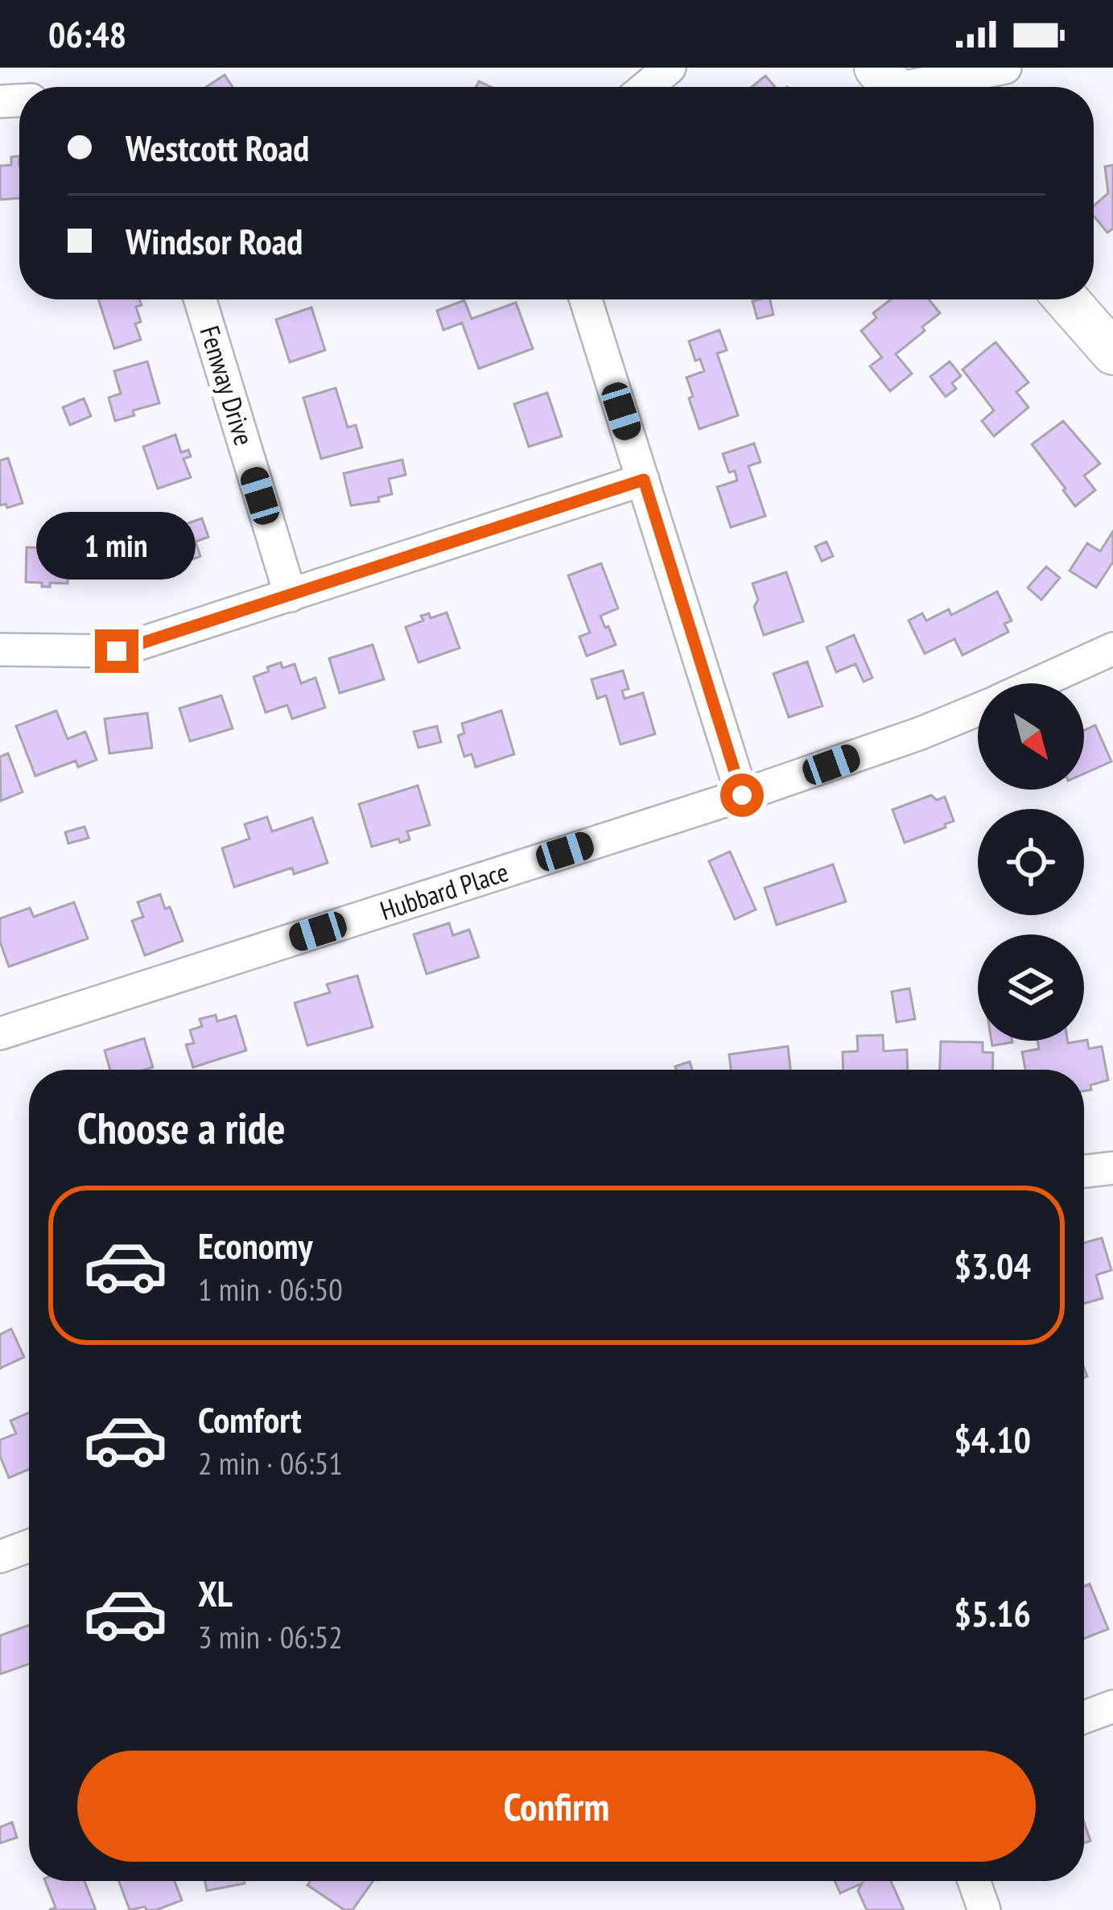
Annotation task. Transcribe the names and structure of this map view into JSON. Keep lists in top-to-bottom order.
{
  "streets": {
    "street": ["Fenway Drive", "Hubbard Place"]
  },
  "north": "bottom right",
  "page": {
    "status": "06:48",
    "banner": ["Westcott Road", "Windsor Road"],
    "bubble": "1 min",
    "heading": "Choose a ride",
    "list": [
      {
        "name": "Economy",
        "note": "1 min · 06:50",
        "value": "$3.04"
      },
      {
        "name": "Comfort",
        "note": "2 min · 06:51",
        "value": "$4.10"
      },
      {
        "name": "XL",
        "note": "3 min · 06:52",
        "value": "$5.16"
      }
    ],
    "buttons": "Confirm"
  }
}
